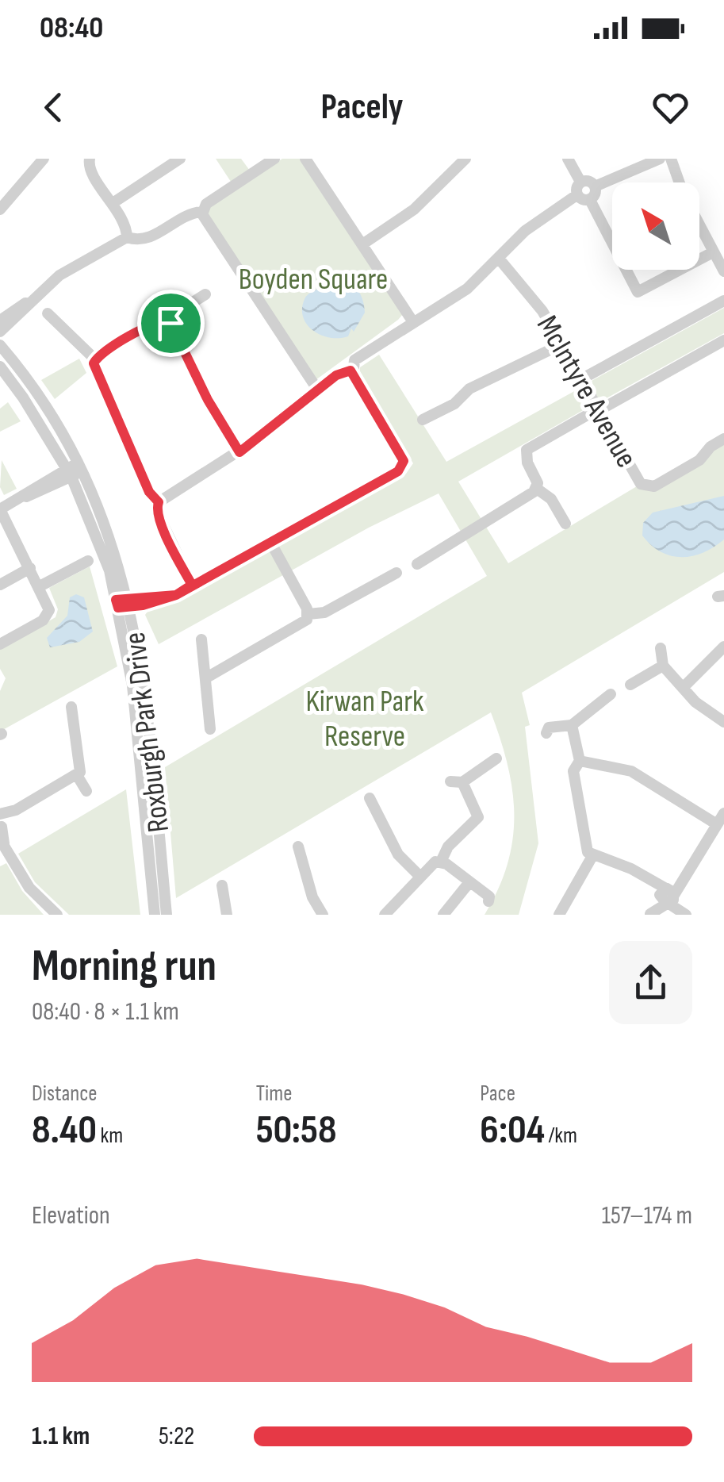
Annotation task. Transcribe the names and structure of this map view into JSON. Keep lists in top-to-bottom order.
{
  "streets": {
    "street": ["McIntyre Avenue", "Roxburgh Park Drive"]
  },
  "parks": ["Boyden Square", "Kirwan Park Reserve"],
  "north": "top left",
  "page": {
    "status": "08:40",
    "header": "Pacely",
    "heading": ["Morning run", "08:40 · 8 × 1.1 km"],
    "stats": [
      ["Distance", "8.40 km"],
      ["Time", "50:58"],
      ["Pace", "6:04 /km"]
    ],
    "chart": ["Elevation", "157–174 m"],
    "list": [
      {
        "name": "1.1 km",
        "note": "5:22"
      }
    ]
  }
}
